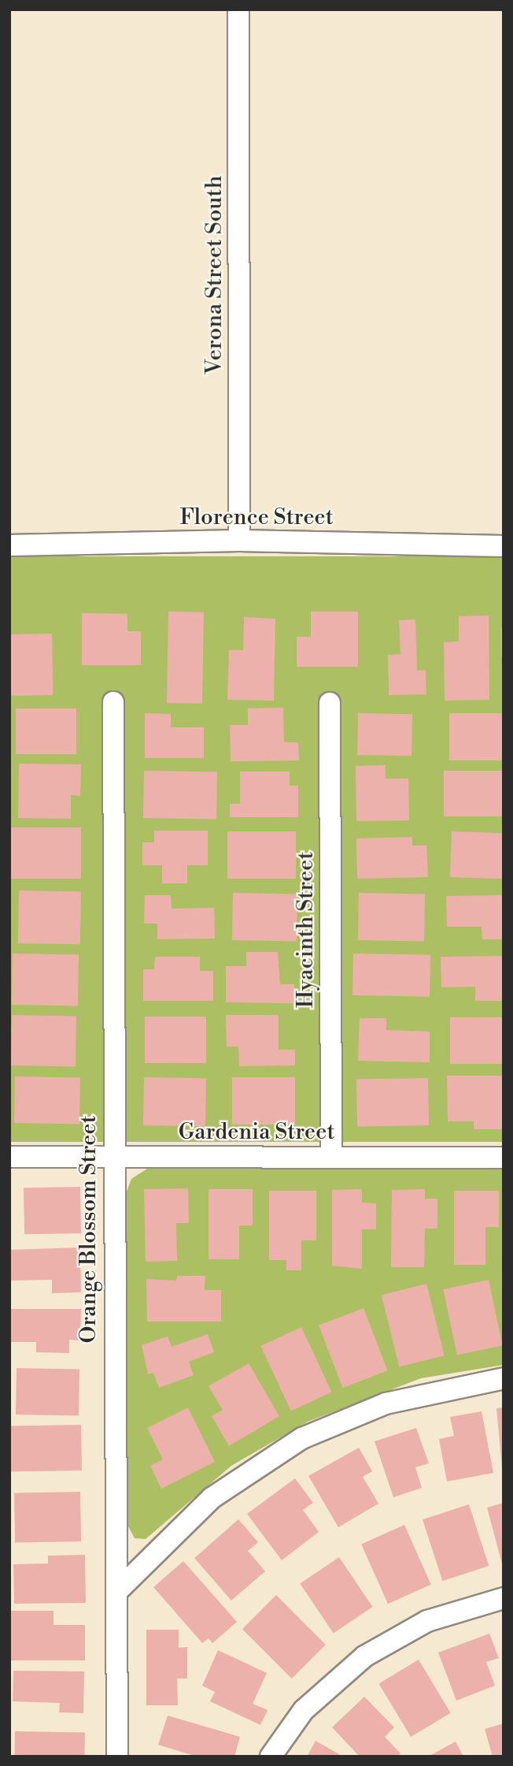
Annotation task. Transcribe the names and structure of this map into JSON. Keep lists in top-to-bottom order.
{
  "streets": {
    "street": [
      "Verona Street South",
      "Florence Street",
      "Hyacinth Street",
      "Gardenia Street",
      "Orange Blossom Street"
    ]
  },
  "crossings": [
    ["Verona Street South", "Florence Street"],
    ["Hyacinth Street", "Gardenia Street"],
    ["Gardenia Street", "Orange Blossom Street"]
  ]
}
